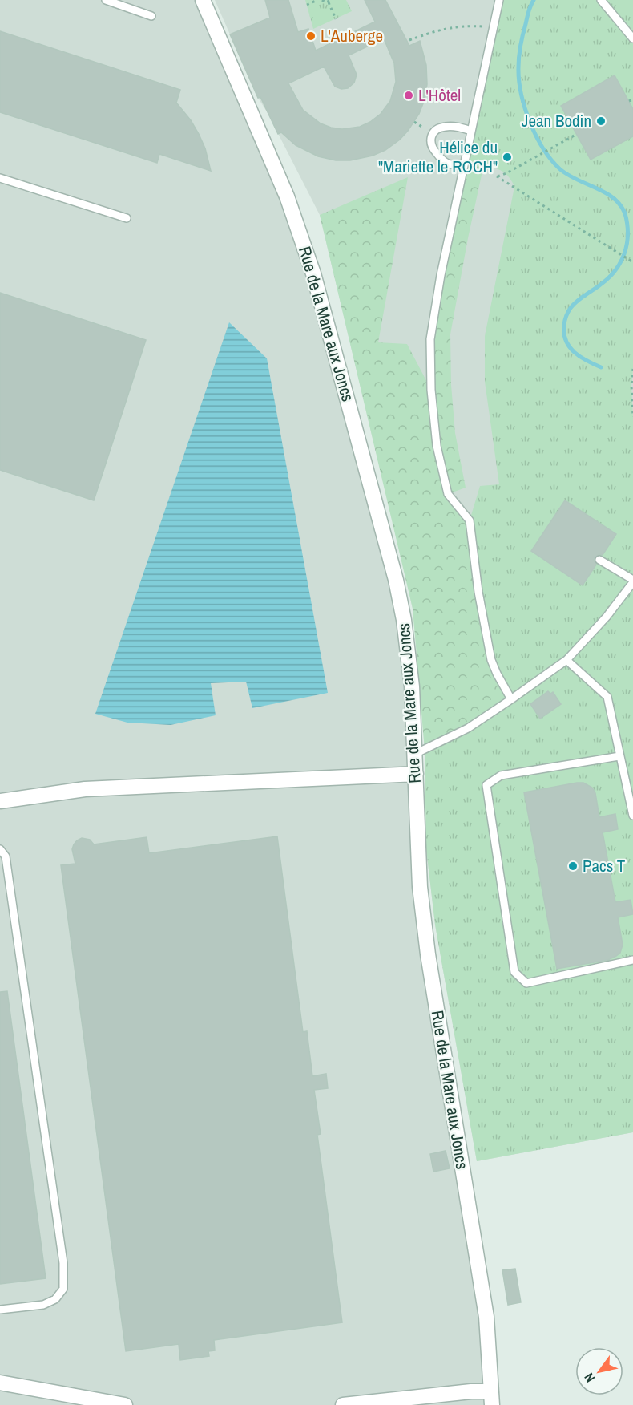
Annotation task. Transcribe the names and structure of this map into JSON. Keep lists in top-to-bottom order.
{
  "streets": {
    "street": ["Rue de la Mare aux Joncs"]
  },
  "places": [
    "L'Auberge",
    "L'Hôtel",
    "Jean Bodin",
    "Hélice du \"Mariette le ROCH\"",
    "Pacs T"
  ],
  "north": "bottom left"
}
